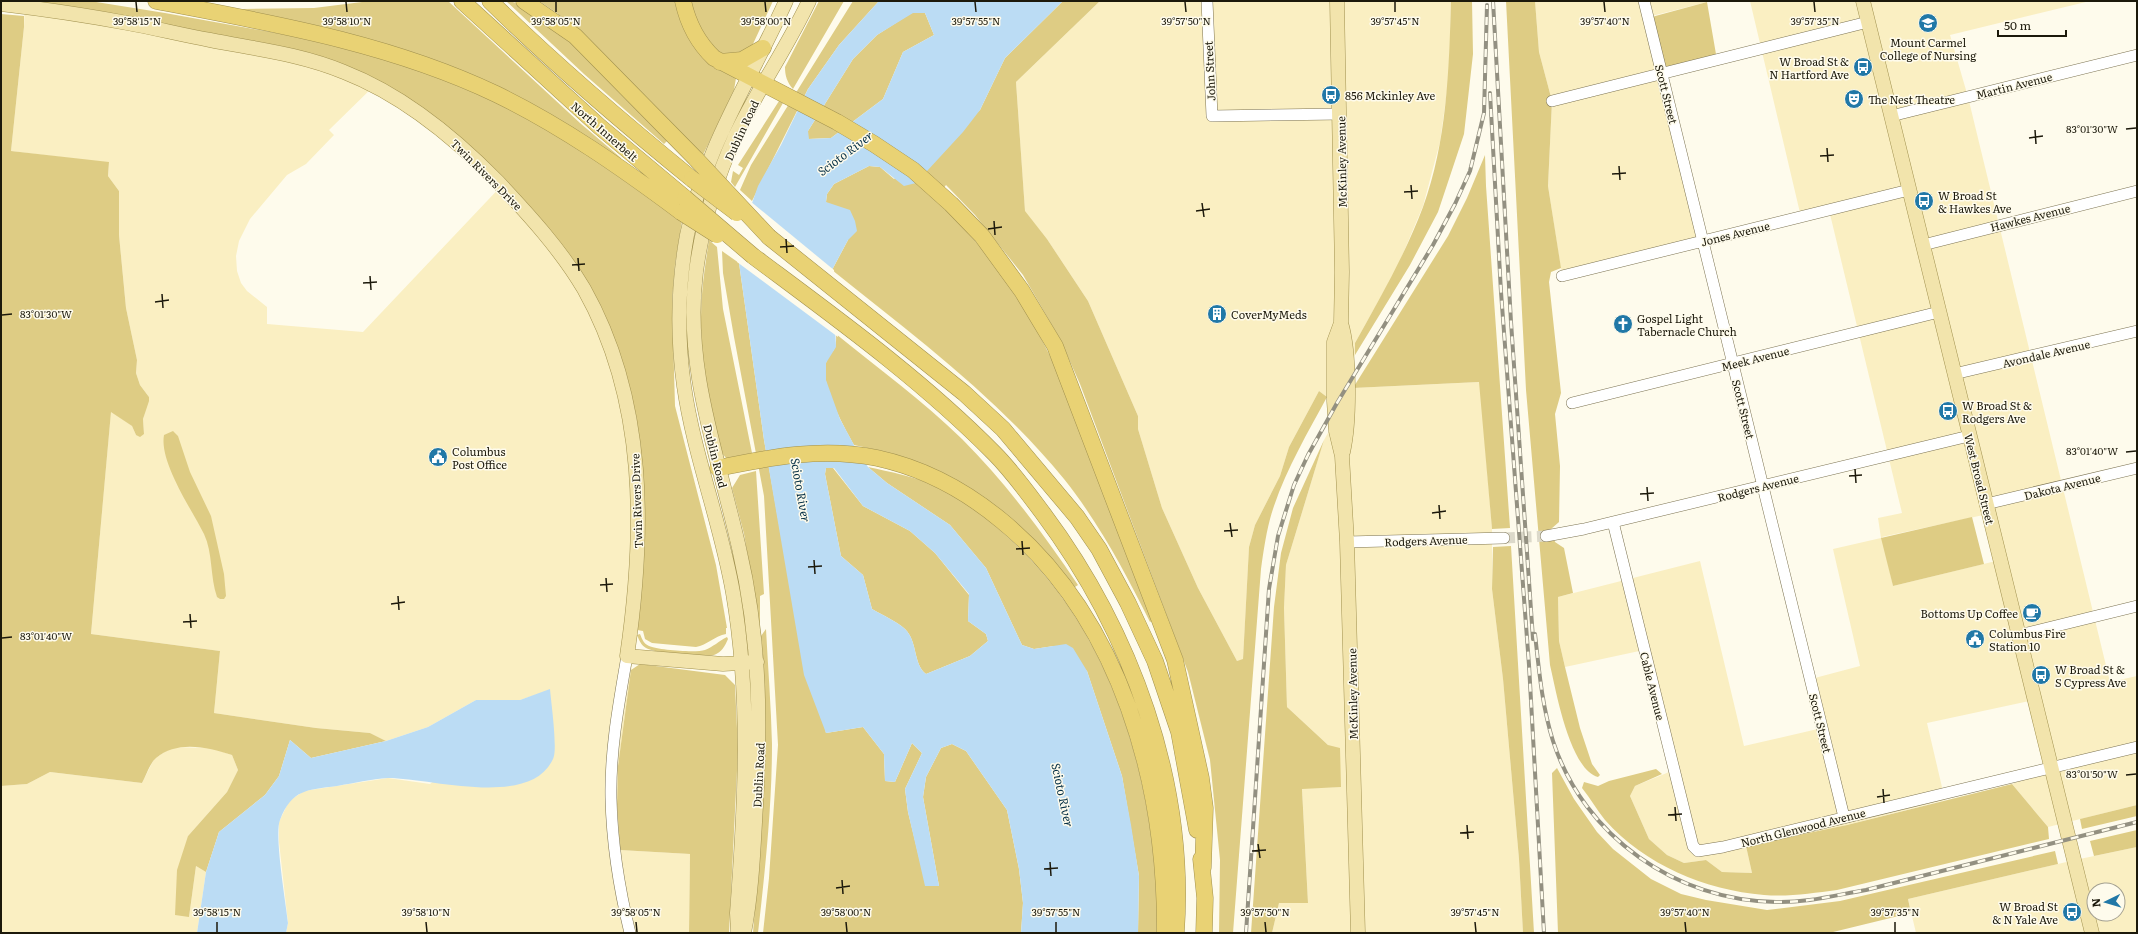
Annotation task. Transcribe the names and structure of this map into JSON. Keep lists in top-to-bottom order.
{
  "streets": {
    "highway": ["North Innerbelt"],
    "main road": [
      "Dublin Road",
      "McKinley Avenue",
      "Twin Rivers Drive",
      "West Broad Street"
    ],
    "street": [
      "John Street",
      "Martin Avenue",
      "Scott Street",
      "Hawkes Avenue",
      "Jones Avenue",
      "Avondale Avenue",
      "Meek Avenue",
      "Dakota Avenue",
      "Rodgers Avenue",
      "Cable Avenue",
      "North Glenwood Avenue"
    ]
  },
  "crossings": [
    ["John Street", "McKinley Avenue"],
    ["Martin Avenue", "West Broad Street"],
    ["Scott Street", "Jones Avenue"],
    ["Scott Street", "Meek Avenue"],
    ["Scott Street", "Rodgers Avenue"],
    ["Scott Street", "North Glenwood Avenue"],
    ["McKinley Avenue", "Rodgers Avenue"],
    ["Hawkes Avenue", "West Broad Street"],
    ["Jones Avenue", "West Broad Street"],
    ["Avondale Avenue", "West Broad Street"],
    ["Meek Avenue", "West Broad Street"],
    ["West Broad Street", "Dakota Avenue"],
    ["West Broad Street", "Rodgers Avenue"],
    ["West Broad Street", "North Glenwood Avenue"],
    ["Rodgers Avenue", "Cable Avenue"],
    ["Cable Avenue", "North Glenwood Avenue"]
  ],
  "water": ["Scioto River"],
  "places": {
    "school or university": ["Mount Carmel College of Nursing"],
    "bus stop": [
      "W Broad St & N Hartford Ave",
      "856 Mckinley Ave",
      "W Broad St & Hawkes Ave",
      "W Broad St & Rodgers Ave",
      "W Broad St & S Cypress Ave",
      "W Broad St & N Yale Ave"
    ],
    "theatre": ["The Nest Theatre"],
    "building": ["CoverMyMeds"],
    "church": ["Gospel Light Tabernacle Church"],
    "public building": ["Columbus Post Office", "Columbus Fire Station 10"],
    "cafe": ["Bottoms Up Coffee"]
  },
  "scale_bar": "50 m",
  "north": "left",
  "coordinates": [
    "39°58'15\"N",
    "39°58'10\"N",
    "39°58'05\"N",
    "39°58'00\"N",
    "39°57'55\"N",
    "39°57'50\"N",
    "39°57'45\"N",
    "39°57'40\"N",
    "39°57'35\"N",
    "83°01'30\"W",
    "83°01'40\"W",
    "83°01'50\"W"
  ]
}
